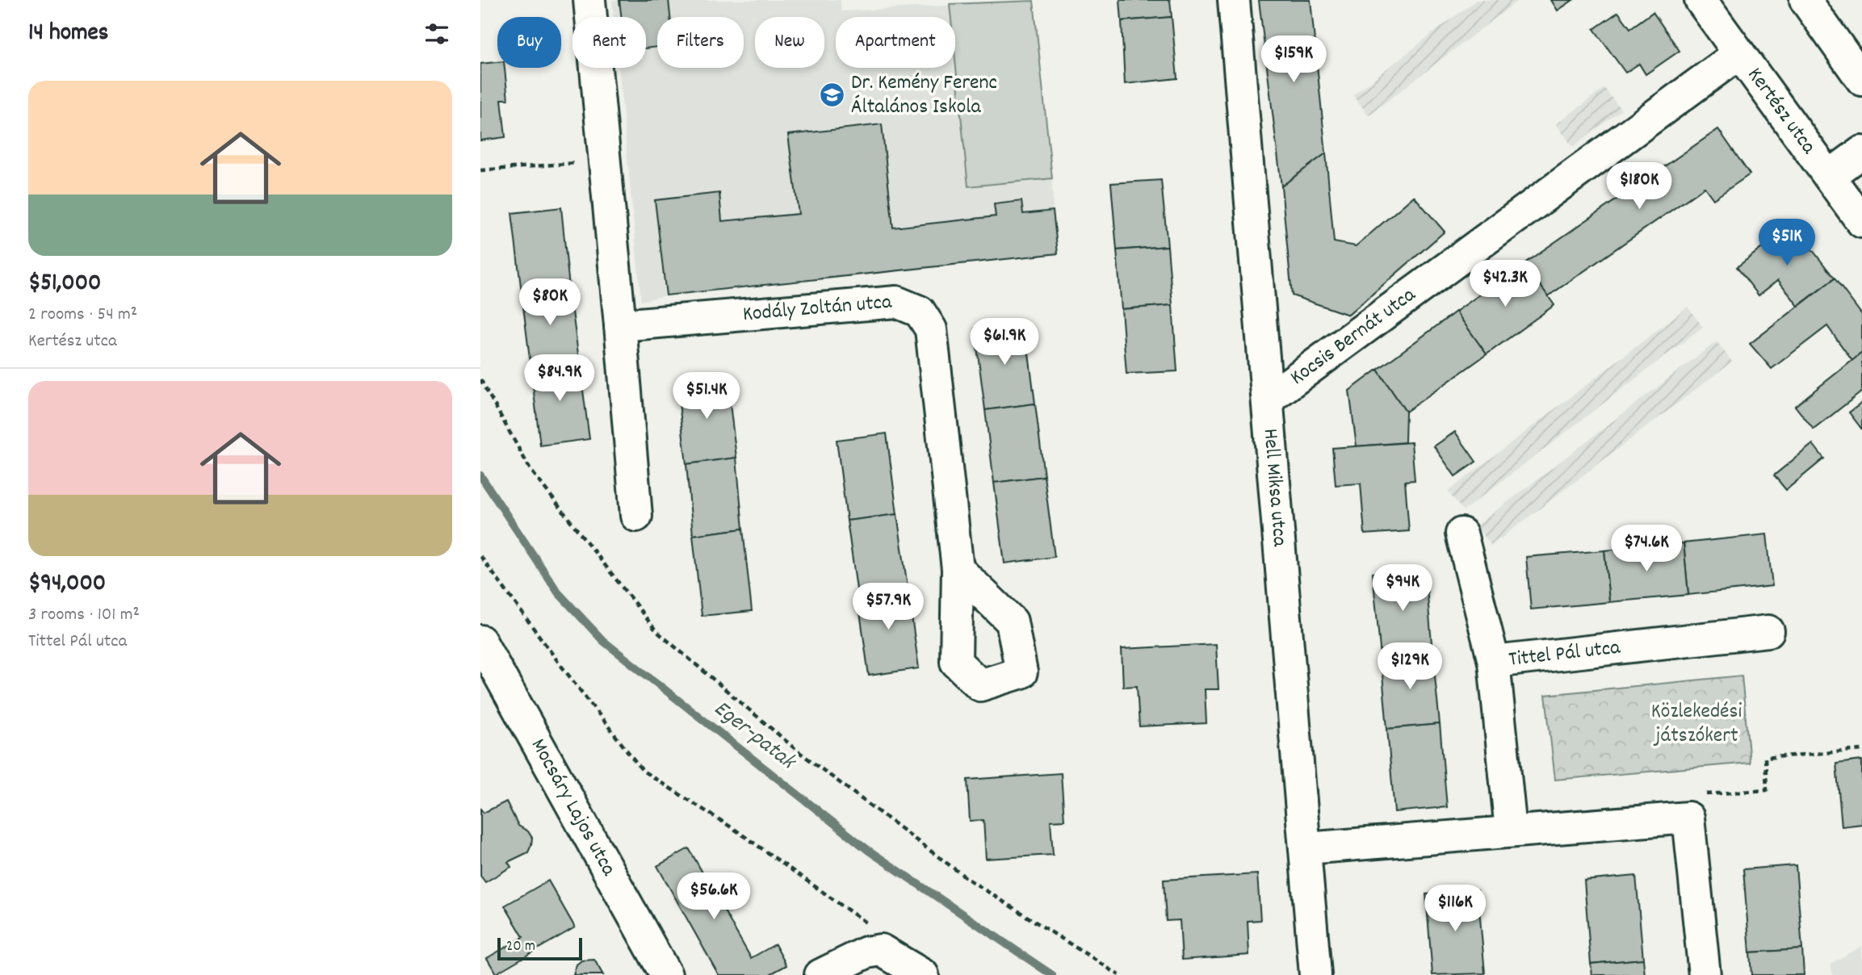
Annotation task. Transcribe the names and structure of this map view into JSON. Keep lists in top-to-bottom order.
{
  "streets": {
    "street": [
      "Kertész utca",
      "Kodály Zoltán utca",
      "Kocsis Bernát utca",
      "Hell Miksa utca",
      "Tittel Pál utca",
      "Mocsáry Lajos utca"
    ]
  },
  "crossings": [
    ["Kertész utca", "Kocsis Bernát utca"],
    ["Kocsis Bernát utca", "Hell Miksa utca"]
  ],
  "water": ["Eger-patak"],
  "parks": ["Közlekedési játszókert"],
  "places": {
    "school or university": ["Dr. Kemény Ferenc Általános Iskola"]
  },
  "scale_bar": "20 m",
  "page": {
    "heading": "14 homes",
    "chip": [
      "Buy",
      "Rent",
      "Filters",
      "New",
      "Apartment"
    ],
    "price": [
      "$159K",
      "$180K",
      "$51K",
      "$42.3K",
      "$80K",
      "$61.9K",
      "$84.9K",
      "$51.4K",
      "$74.6K",
      "$94K",
      "$57.9K",
      "$129K",
      "$56.6K",
      "$116K"
    ],
    "list": [
      {
        "name": "$51,000",
        "note": "2 rooms · 54 m² · Kertész utca"
      },
      {
        "name": "$94,000",
        "note": "3 rooms · 101 m² · Tittel Pál utca"
      }
    ],
    "scale": "20 m"
  }
}
